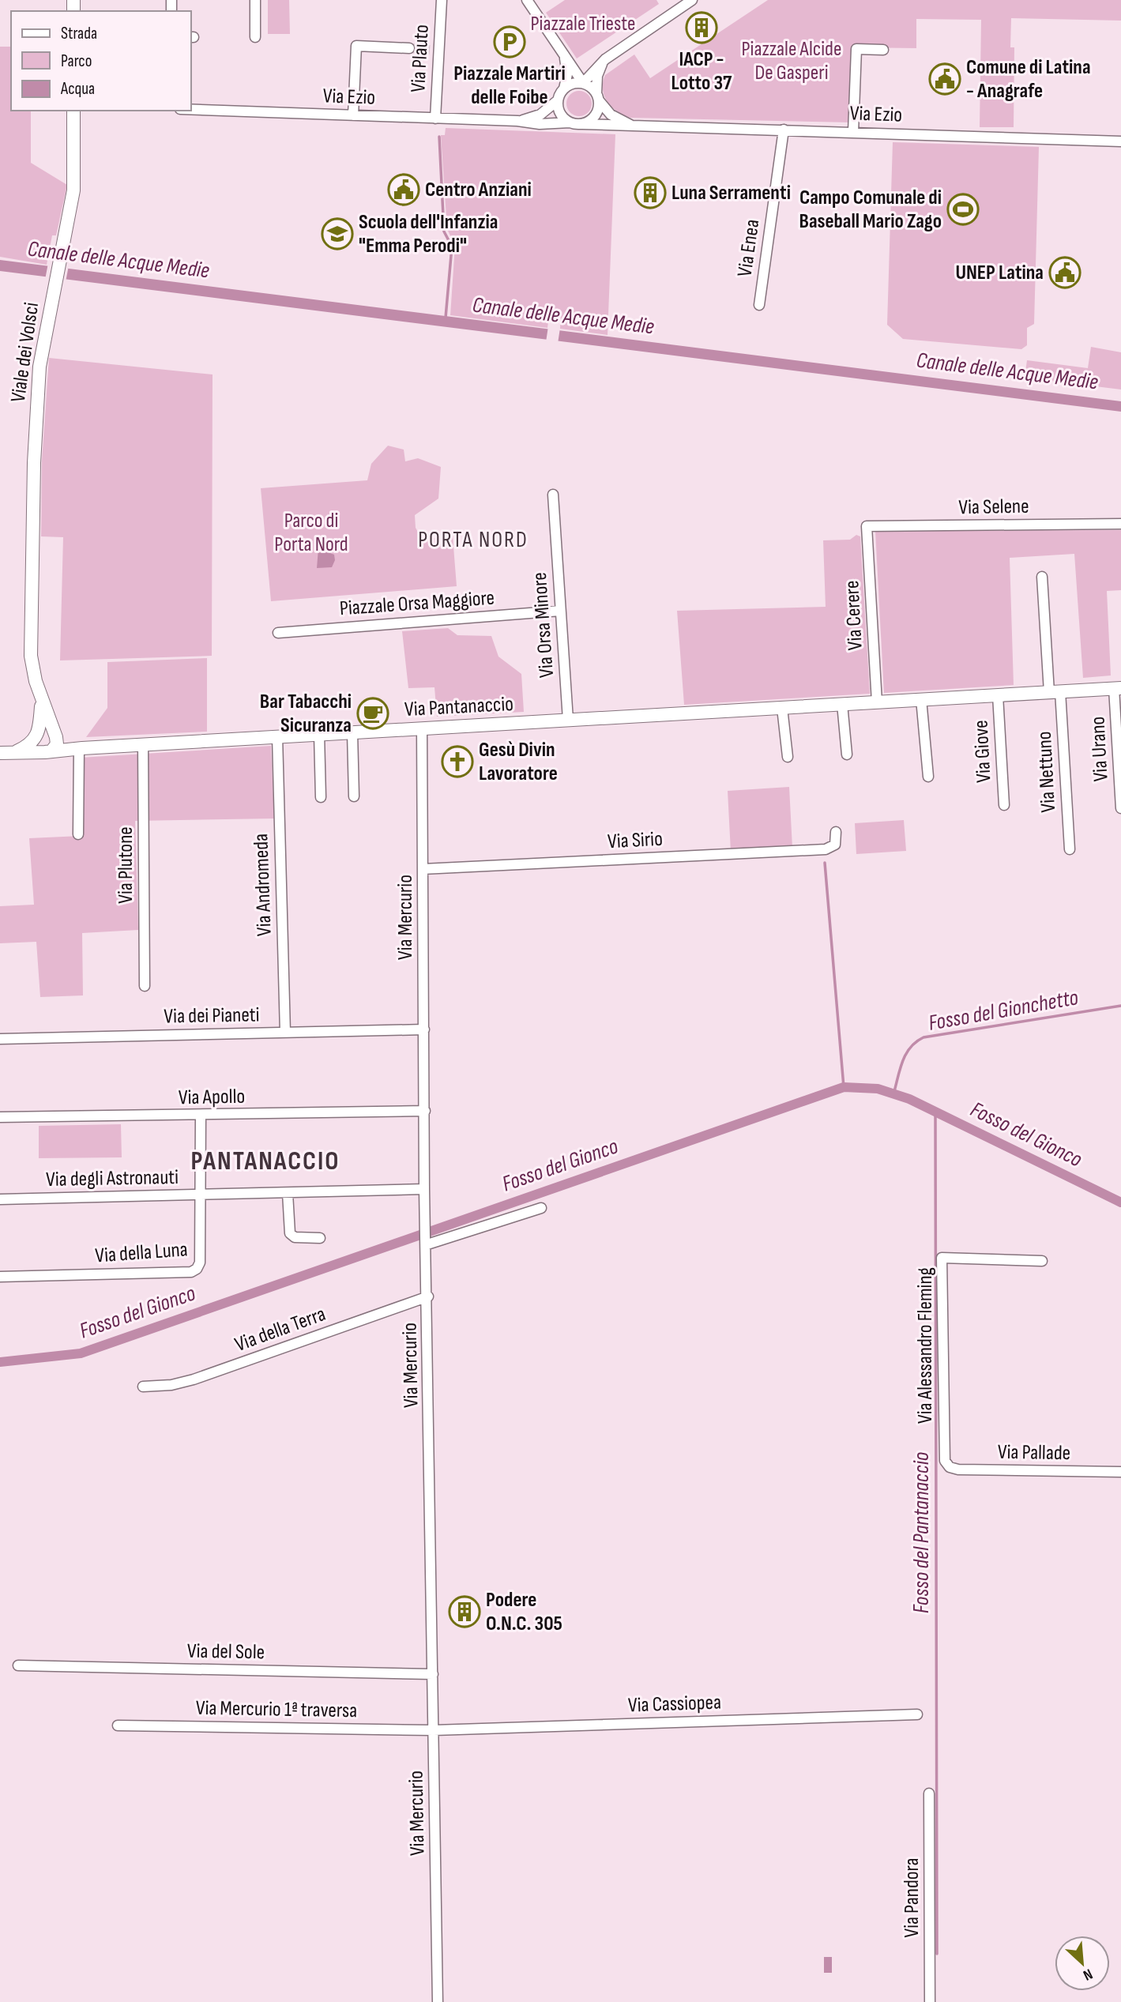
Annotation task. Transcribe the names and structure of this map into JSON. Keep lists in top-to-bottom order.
{
  "streets": {
    "street": [
      "Via Plauto",
      "Via Ezio",
      "Via Enea",
      "Viale dei Volsci",
      "Via Selene",
      "Piazzale Orsa Maggiore",
      "Via Cerere",
      "Via Orsa Minore",
      "Via Pantanaccio",
      "Via Urano",
      "Via Giove",
      "Via Nettuno",
      "Via Sirio",
      "Via Plutone",
      "Via Andromeda",
      "Via Mercurio",
      "Via dei Pianeti",
      "Via Apollo",
      "Via degli Astronauti",
      "Via della Luna",
      "Via della Terra",
      "Via Alessandro Fleming",
      "Via Pallade",
      "Via del Sole",
      "Via Cassiopea",
      "Via Mercurio 1ª traversa",
      "Via Pandora"
    ]
  },
  "crossings": [
    ["Via Plauto", "Via Ezio"],
    ["Via Ezio", "Via Enea"],
    ["Viale dei Volsci", "Via Pantanaccio"],
    ["Via Selene", "Via Cerere"],
    ["Piazzale Orsa Maggiore", "Via Orsa Minore"],
    ["Via Cerere", "Via Pantanaccio"],
    ["Via Orsa Minore", "Via Pantanaccio"],
    ["Via Pantanaccio", "Via Urano"],
    ["Via Pantanaccio", "Via Giove"],
    ["Via Pantanaccio", "Via Nettuno"],
    ["Via Pantanaccio", "Via Plutone"],
    ["Via Pantanaccio", "Via Andromeda"],
    ["Via Pantanaccio", "Via Mercurio"],
    ["Via Sirio", "Via Mercurio"],
    ["Via Andromeda", "Via dei Pianeti"],
    ["Via Mercurio", "Via dei Pianeti"],
    ["Via Mercurio", "Via Apollo"],
    ["Via Mercurio", "Via degli Astronauti"],
    ["Via Mercurio", "Via della Terra"],
    ["Via Mercurio", "Via del Sole"],
    ["Via Mercurio", "Via Cassiopea"],
    ["Via Mercurio", "Via Mercurio 1ª traversa"],
    ["Via Apollo", "Via della Luna"],
    ["Via degli Astronauti", "Via della Luna"],
    ["Via Alessandro Fleming", "Via Pallade"],
    ["Via Cassiopea", "Via Mercurio 1ª traversa"]
  ],
  "districts": ["PORTA NORD", "PANTANACCIO"],
  "water": [
    "Canale delle Acque Medie",
    "Fosso del Gionchetto",
    "Fosso del Gionco",
    "Fosso del Pantanaccio"
  ],
  "parks": ["Piazzale Trieste", "Piazzale Alcide De Gasperi", "Parco di Porta Nord"],
  "places": {
    "building": ["IACP - Lotto 37", "Luna Serramenti", "Podere O.N.C. 305"],
    "parking": ["Piazzale Martiri delle Foibe"],
    "public building": ["Comune di Latina - Anagrafe", "Centro Anziani", "UNEP Latina"],
    "sports": ["Campo Comunale di Baseball Mario Zago"],
    "school or university": ["Scuola dell'Infanzia \"Emma Perodi\""],
    "cafe": ["Bar Tabacchi Sicuranza"],
    "church": ["Gesù Divin Lavoratore"]
  },
  "legend": ["Strada", "Parco", "Acqua"],
  "north": "bottom right"
}
